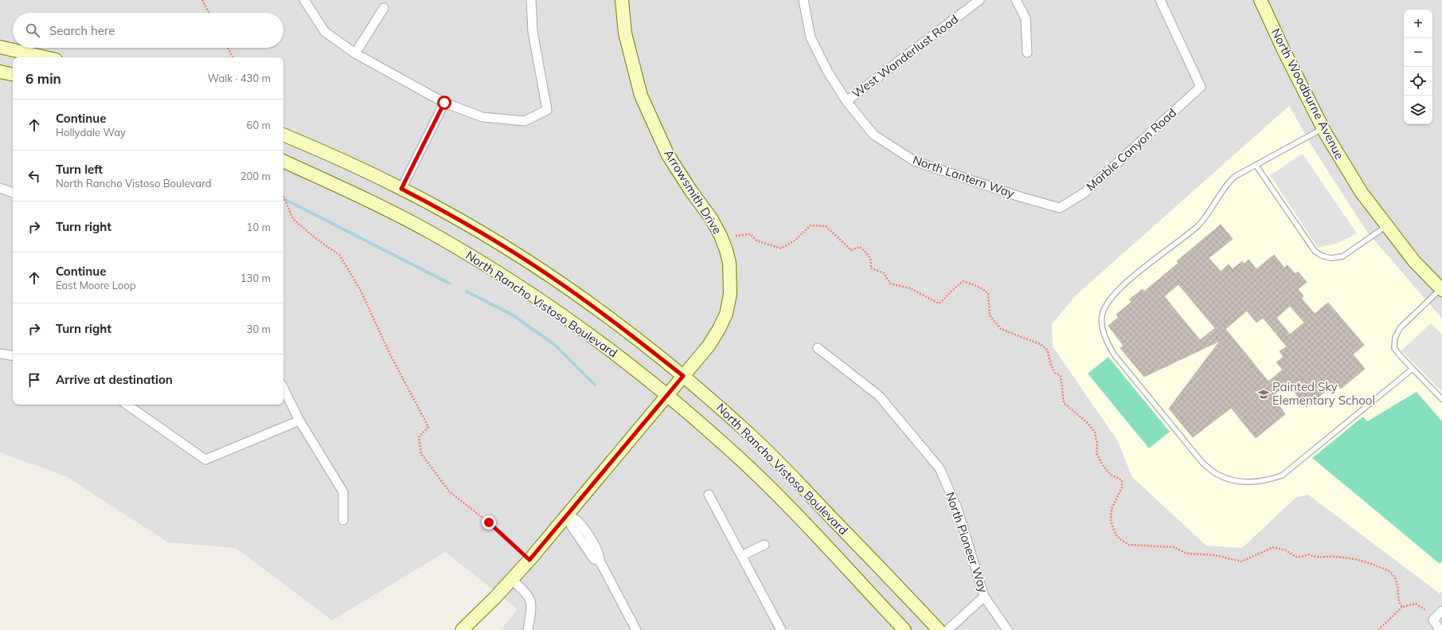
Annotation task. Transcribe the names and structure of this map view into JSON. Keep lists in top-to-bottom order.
{
  "streets": {
    "main road": ["North Woodburne Avenue", "Arrowsmith Drive", "North Rancho Vistoso Boulevard"],
    "street": [
      "West Wanderlust Road",
      "Marble Canyon Road",
      "North Lantern Way",
      "North Pioneer Way"
    ]
  },
  "crossings": [
    ["West Wanderlust Road", "North Lantern Way"],
    ["Marble Canyon Road", "North Lantern Way"],
    ["Arrowsmith Drive", "North Rancho Vistoso Boulevard"]
  ],
  "places": {
    "school or university": ["Painted Sky Elementary School"]
  },
  "page": {
    "map_buttons": ["+", "−"],
    "search": "Search here",
    "heading": ["6 min", "Walk · 430 m"],
    "list": [
      ["Continue", "Hollydale Way", "60 m"],
      ["Turn left", "North Rancho Vistoso Boulevard", "200 m"],
      ["Turn right", "10 m"],
      ["Continue", "East Moore Loop", "130 m"],
      ["Turn right", "30 m"],
      "Arrive at destination"
    ]
  }
}
